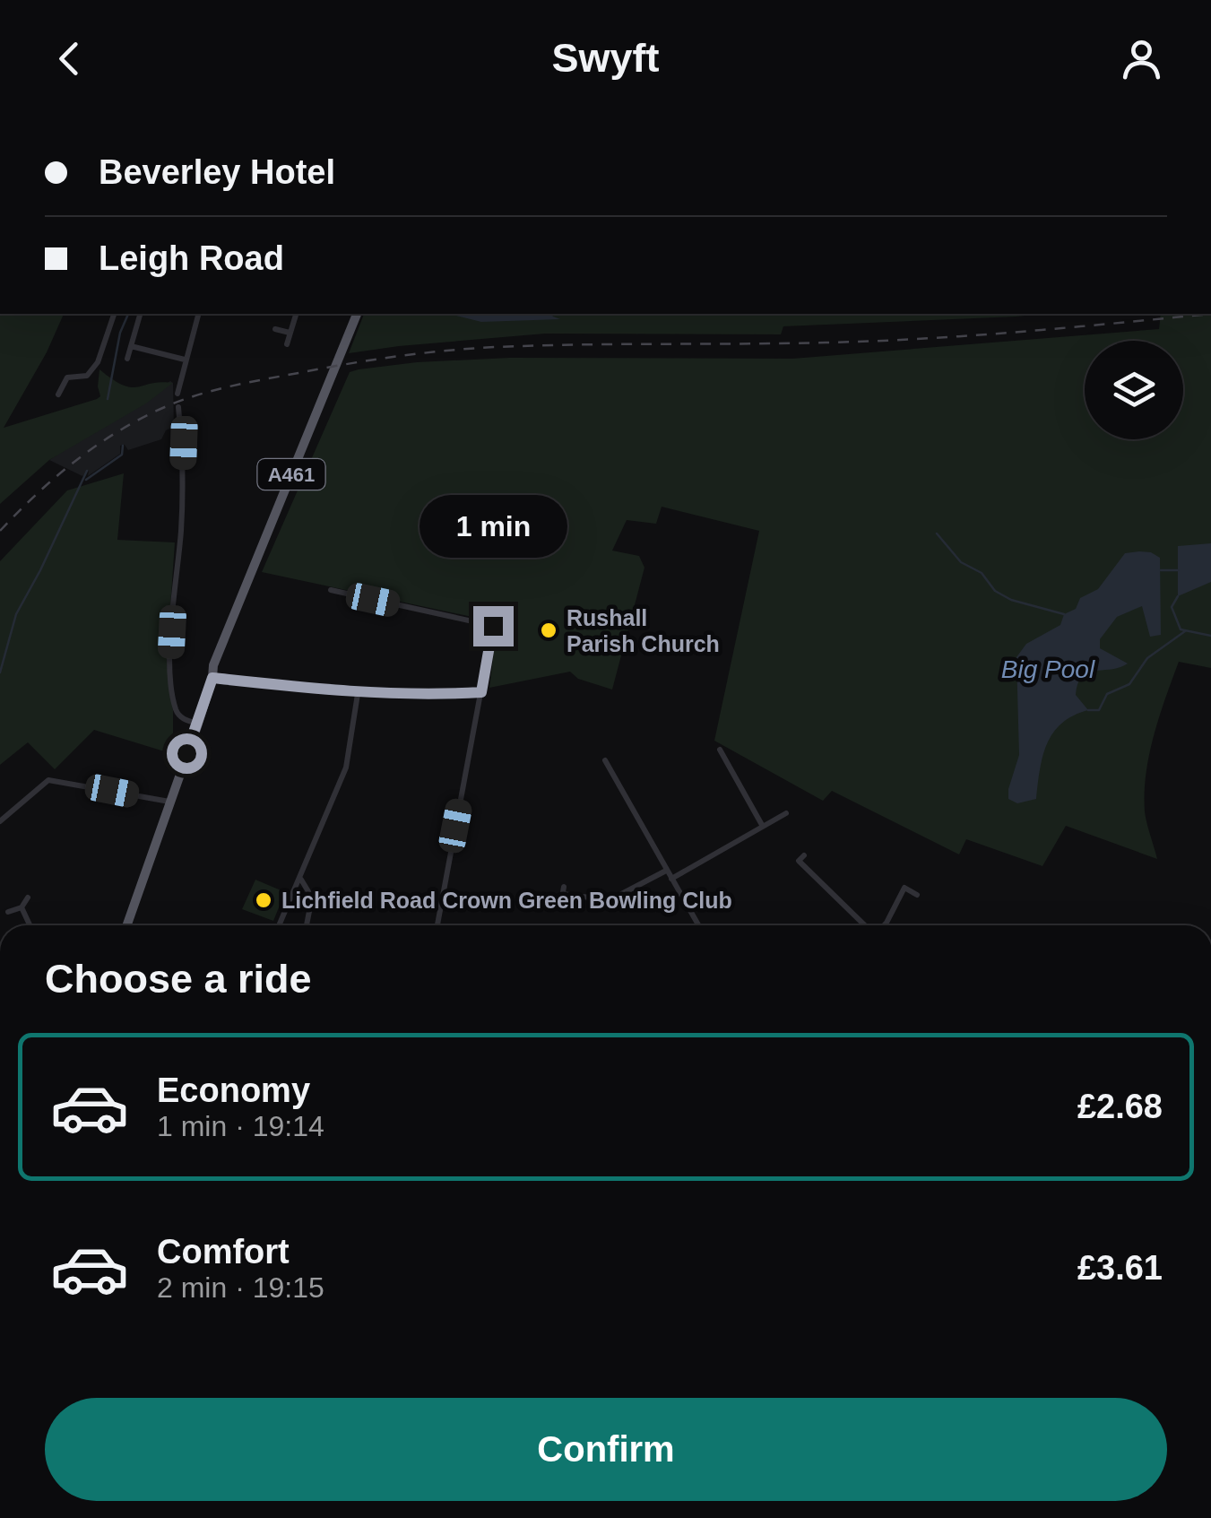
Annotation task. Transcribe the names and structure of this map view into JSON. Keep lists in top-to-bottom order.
{
  "streets": {
    "highway": ["A461"]
  },
  "water": ["Big Pool"],
  "places": ["Rushall Parish Church", "Lichfield Road Crown Green Bowling Club"],
  "page": {
    "header": "Swyft",
    "banner": ["Beverley Hotel", "Leigh Road"],
    "bubble": "1 min",
    "heading": "Choose a ride",
    "list": [
      {
        "name": "Economy",
        "note": "1 min · 19:14",
        "value": "£2.68"
      },
      {
        "name": "Comfort",
        "note": "2 min · 19:15",
        "value": "£3.61"
      }
    ],
    "buttons": "Confirm"
  }
}
